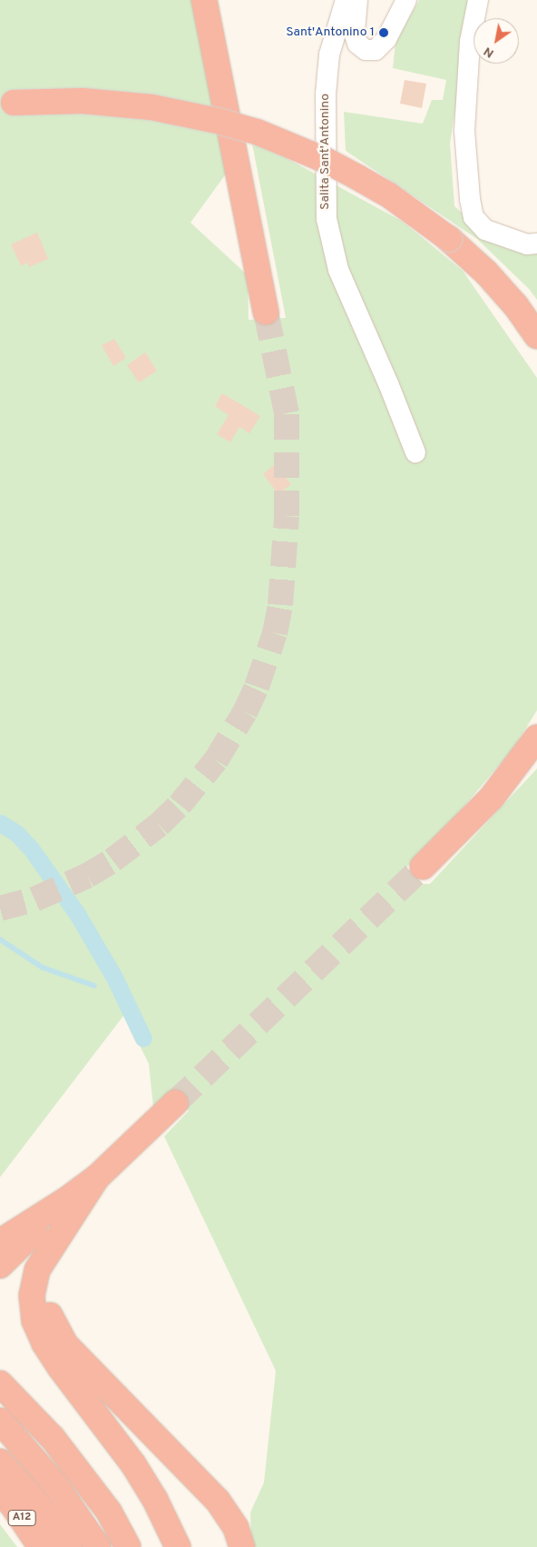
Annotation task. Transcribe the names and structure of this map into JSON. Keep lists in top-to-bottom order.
{
  "streets": {
    "highway": ["A12"],
    "street": ["Salita Sant'Antonino"]
  },
  "places": ["Sant'Antonino 1"],
  "north": "bottom left"
}
